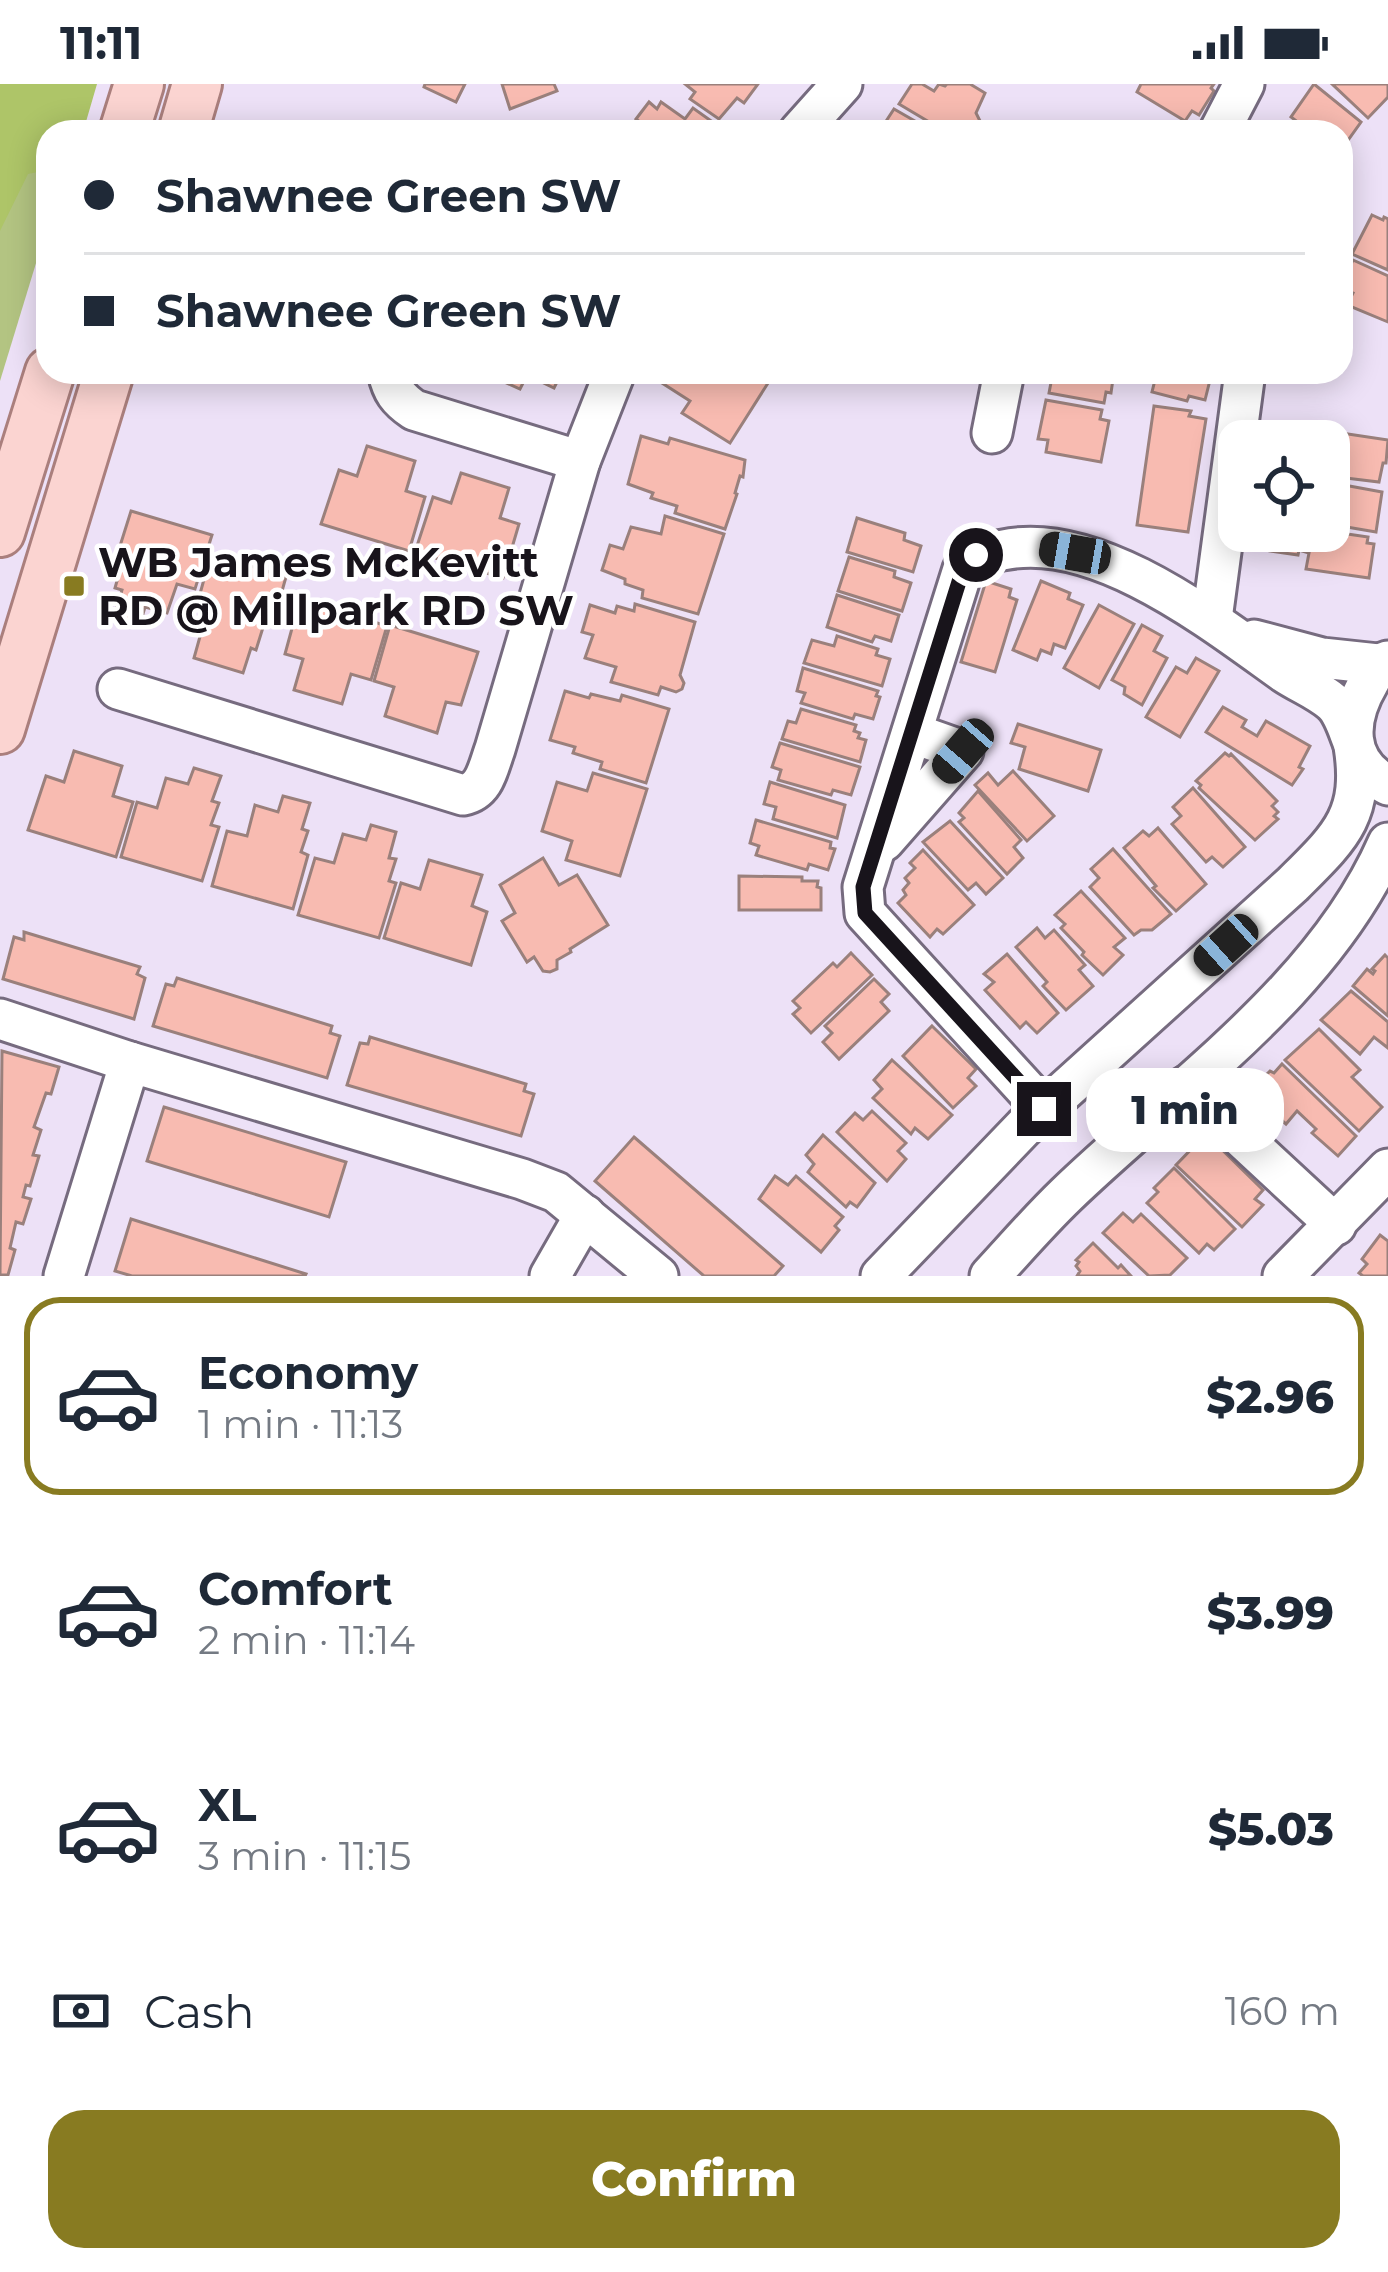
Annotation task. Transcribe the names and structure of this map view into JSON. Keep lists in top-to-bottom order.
{
  "places": {
    "transit": ["WB James McKevitt RD @ Millpark RD SW"]
  },
  "page": {
    "status": "11:11",
    "banner": ["Shawnee Green SW", "Shawnee Green SW"],
    "bubble": "1 min",
    "list": [
      {
        "name": "Economy",
        "note": "1 min · 11:13",
        "value": "$2.96"
      },
      {
        "name": "Comfort",
        "note": "2 min · 11:14",
        "value": "$3.99"
      },
      {
        "name": "XL",
        "note": "3 min · 11:15",
        "value": "$5.03"
      }
    ],
    "pay": ["Cash", "160 m"],
    "buttons": "Confirm"
  }
}
